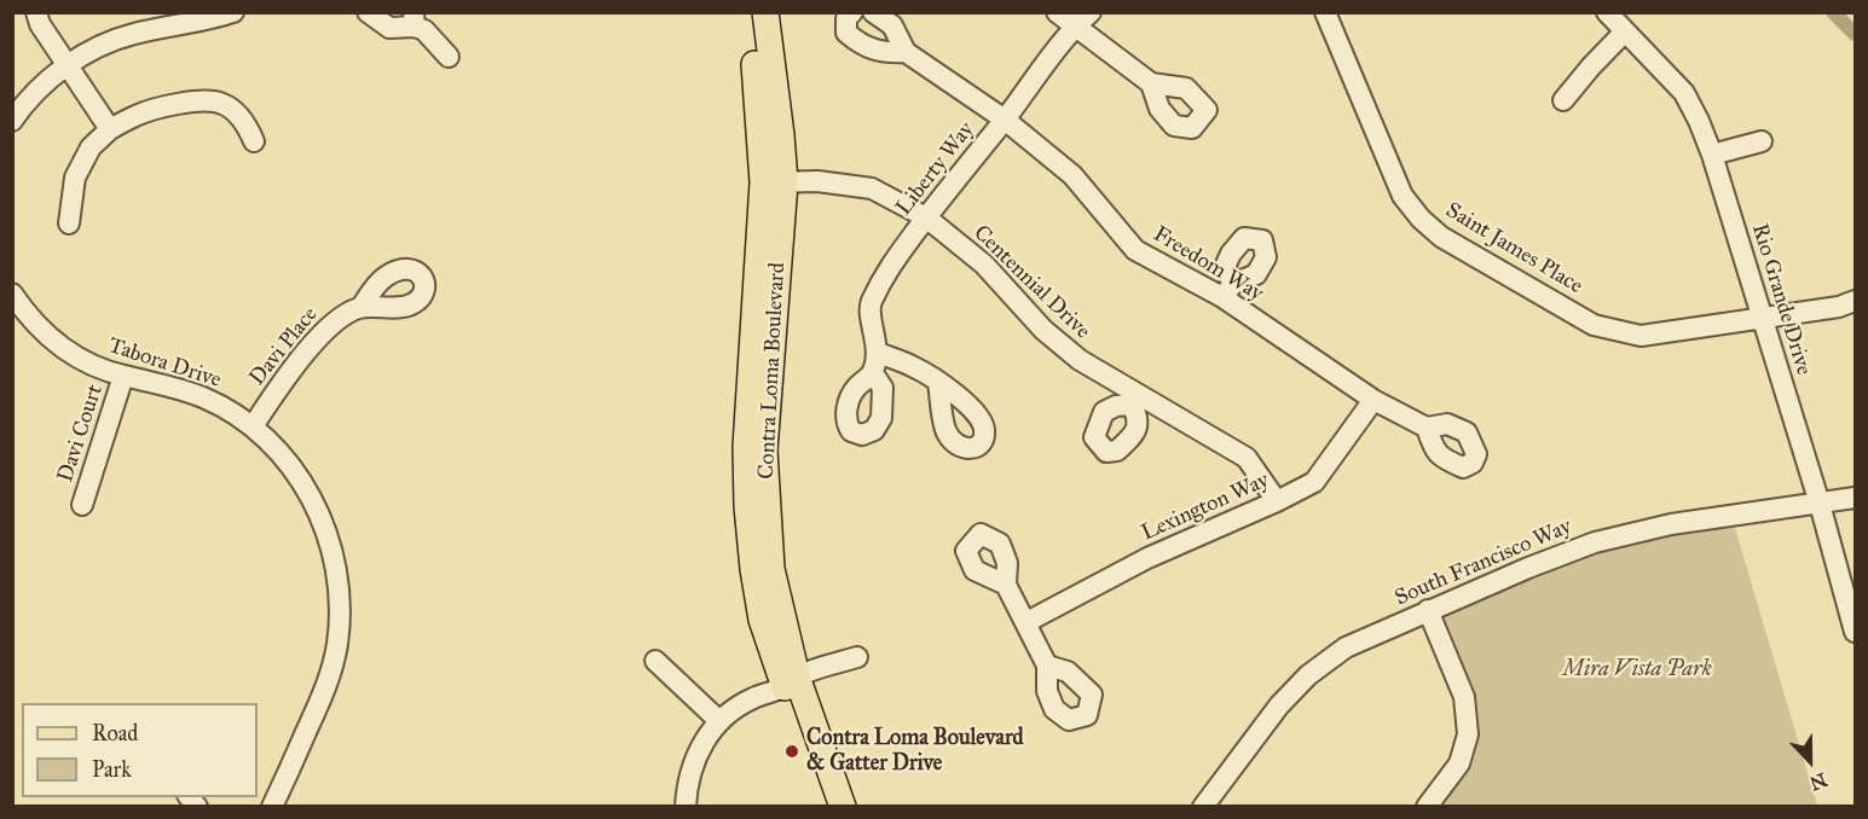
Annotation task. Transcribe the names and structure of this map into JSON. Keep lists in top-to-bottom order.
{
  "streets": {
    "main road": ["Contra Loma Boulevard"],
    "street": [
      "Liberty Way",
      "Saint James Place",
      "Freedom Way",
      "Centennial Drive",
      "Rio Grande Drive",
      "Davi Place",
      "Tabora Drive",
      "Davi Court",
      "Lexington Way",
      "South Francisco Way"
    ]
  },
  "crossings": [
    ["Liberty Way", "Freedom Way"],
    ["Liberty Way", "Centennial Drive"],
    ["Saint James Place", "Rio Grande Drive"],
    ["Freedom Way", "Lexington Way"],
    ["Centennial Drive", "Contra Loma Boulevard"],
    ["Centennial Drive", "Lexington Way"],
    ["Rio Grande Drive", "South Francisco Way"],
    ["Davi Place", "Tabora Drive"],
    ["Tabora Drive", "Davi Court"]
  ],
  "parks": ["Mira Vista Park"],
  "places": ["Contra Loma Boulevard & Gatter Drive"],
  "legend": ["Road", "Park"],
  "north": "bottom"
}
